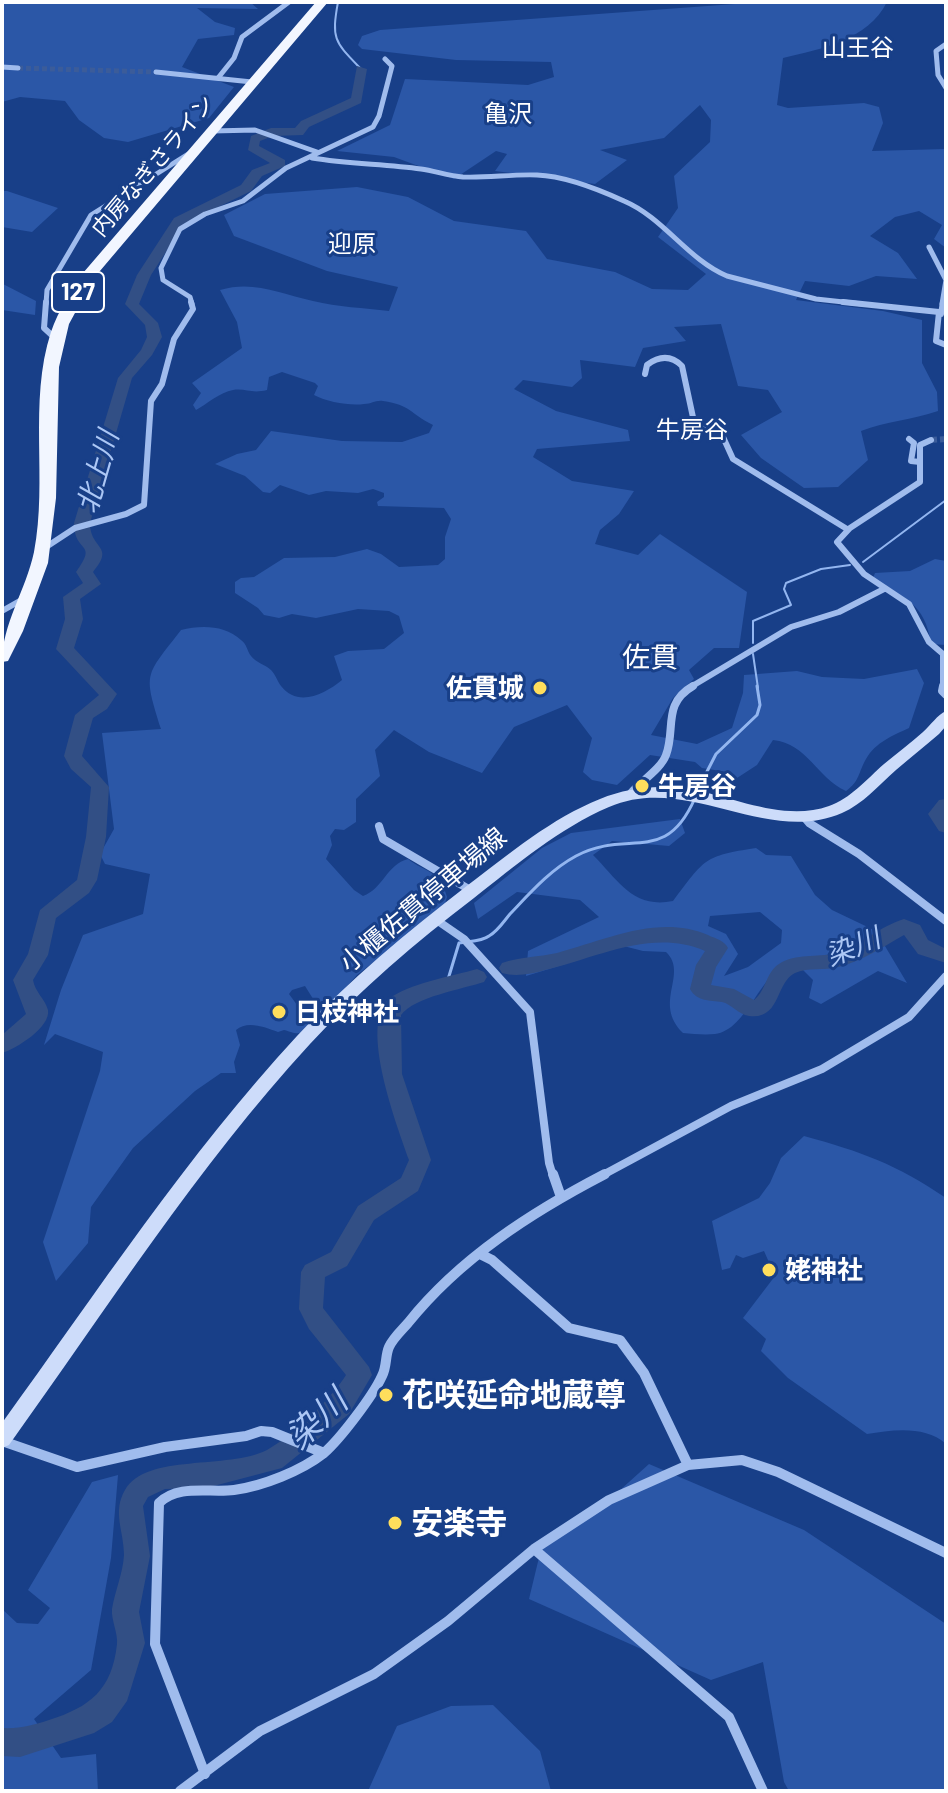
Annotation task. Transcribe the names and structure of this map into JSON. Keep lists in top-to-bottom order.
{
  "streets": {
    "highway": ["内房なぎさライン", "127"],
    "main road": ["小櫃佐貫停車場線"]
  },
  "districts": [
    "山王谷",
    "亀沢",
    "迎原",
    "牛房谷",
    "佐貫"
  ],
  "water": ["北上川", "染川"],
  "places": [
    "佐貫城",
    "牛房谷",
    "日枝神社",
    "姥神社",
    "花咲延命地蔵尊",
    "安楽寺"
  ]
}
